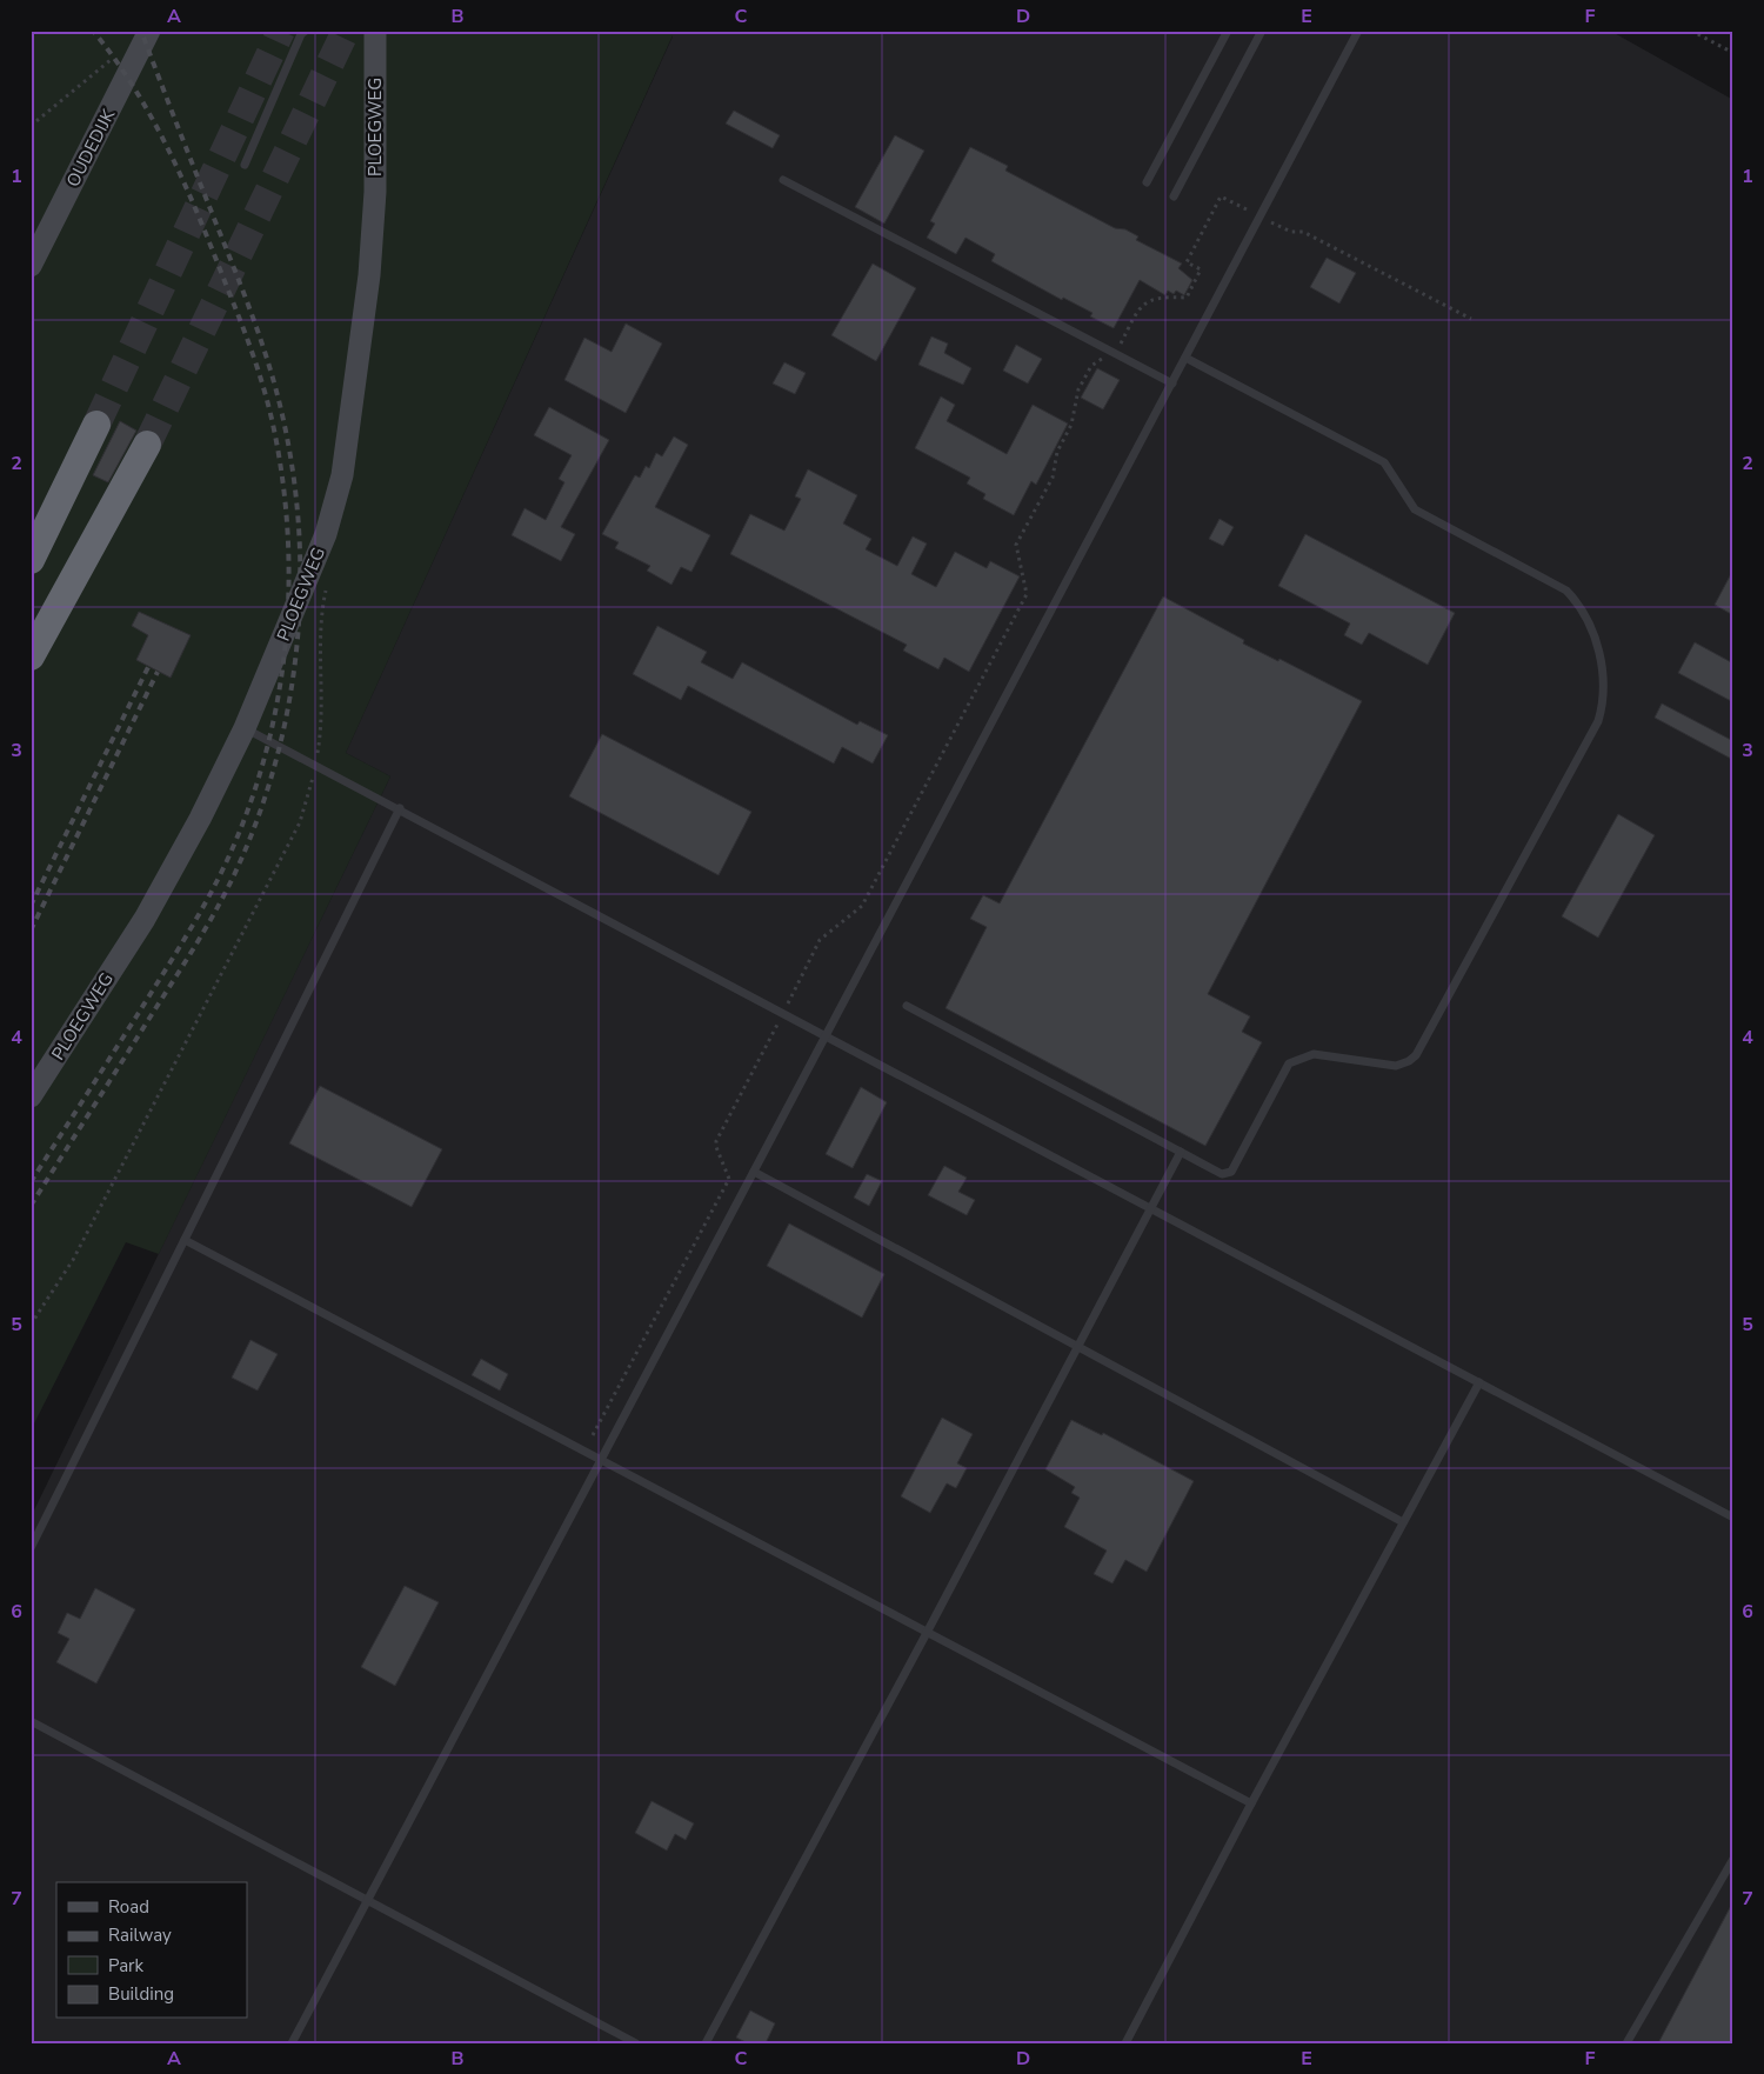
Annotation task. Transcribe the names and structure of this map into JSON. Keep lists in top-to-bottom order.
{
  "streets": {
    "street": ["PLOEGWEG", "OUDEDIJK"]
  },
  "legend": [
    "Road",
    "Railway",
    "Park",
    "Building"
  ],
  "grid": {
    "columns": [
      "A",
      "B",
      "C",
      "D",
      "E",
      "F"
    ],
    "rows": [
      "1",
      "2",
      "3",
      "4",
      "5",
      "6",
      "7"
    ]
  }
}
